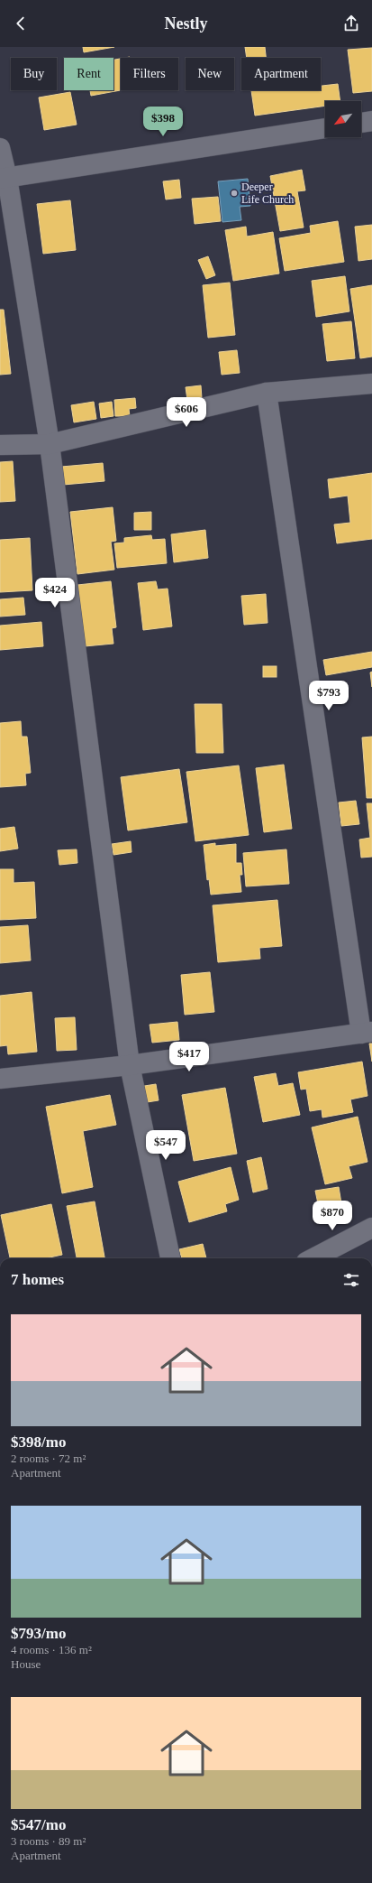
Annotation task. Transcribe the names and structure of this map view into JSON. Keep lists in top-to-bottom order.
{
  "places": ["Deeper Life Church"],
  "north": "bottom left",
  "page": {
    "header": "Nestly",
    "chip": [
      "Buy",
      "Rent",
      "Filters",
      "New",
      "Apartment"
    ],
    "price": [
      "$398",
      "$606",
      "$424",
      "$793",
      "$417",
      "$547",
      "$870"
    ],
    "heading": "7 homes",
    "list": [
      {
        "name": "$398/mo",
        "note": "2 rooms · 72 m² · Apartment"
      },
      {
        "name": "$793/mo",
        "note": "4 rooms · 136 m² · House"
      },
      {
        "name": "$547/mo",
        "note": "3 rooms · 89 m² · Apartment"
      }
    ]
  }
}
